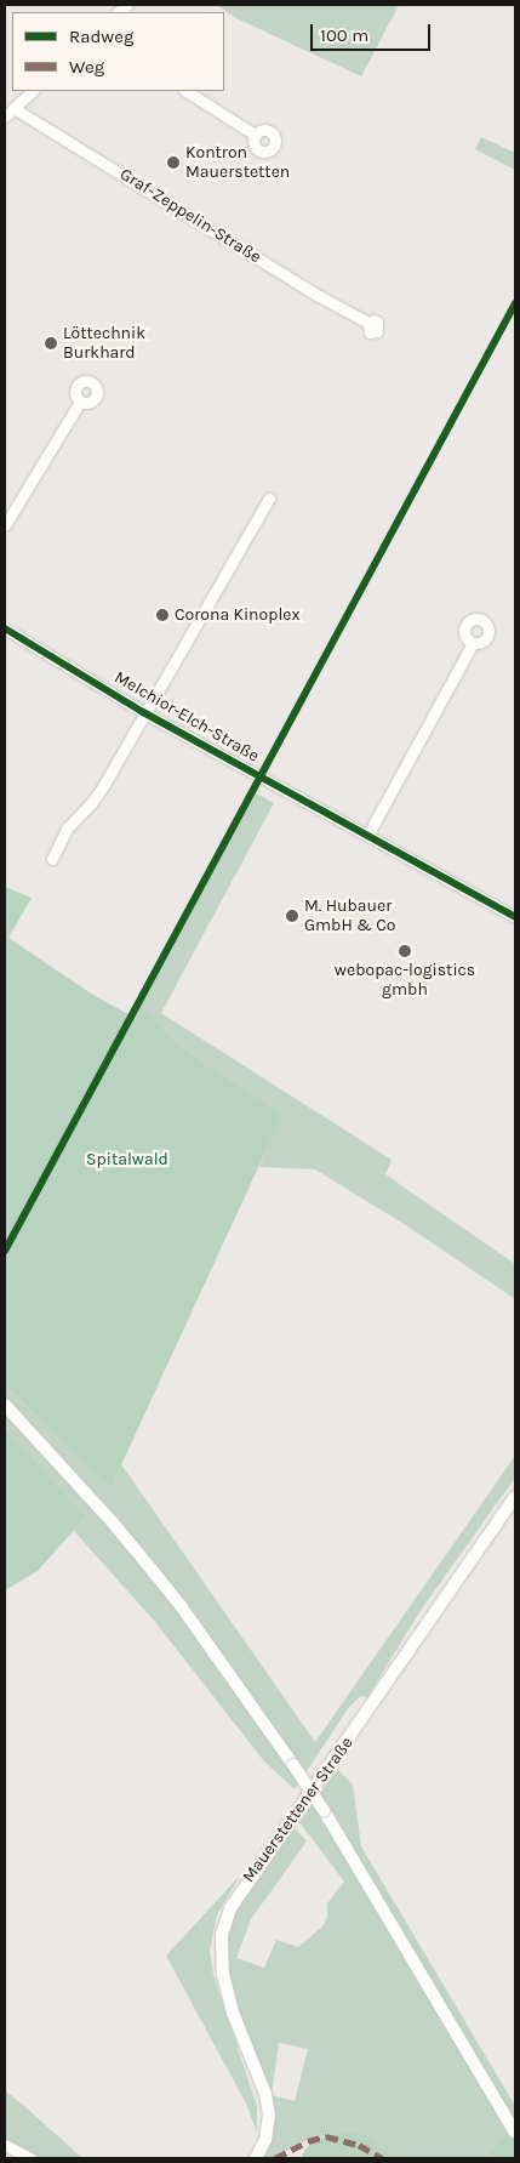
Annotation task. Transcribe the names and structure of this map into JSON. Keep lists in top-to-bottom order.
{
  "streets": {
    "main road": ["Mauerstettener Straße"],
    "street": ["Graf-Zeppelin-Straße", "Melchior-Elch-Straße"]
  },
  "parks": ["Spitalwald"],
  "places": [
    "Kontron Mauerstetten",
    "Löttechnik Burkhard",
    "Corona Kinoplex",
    "M. Hubauer GmbH & Co",
    "webopac-logistics gmbh"
  ],
  "legend": ["Radweg", "Weg"],
  "scale_bar": "100 m"
}
